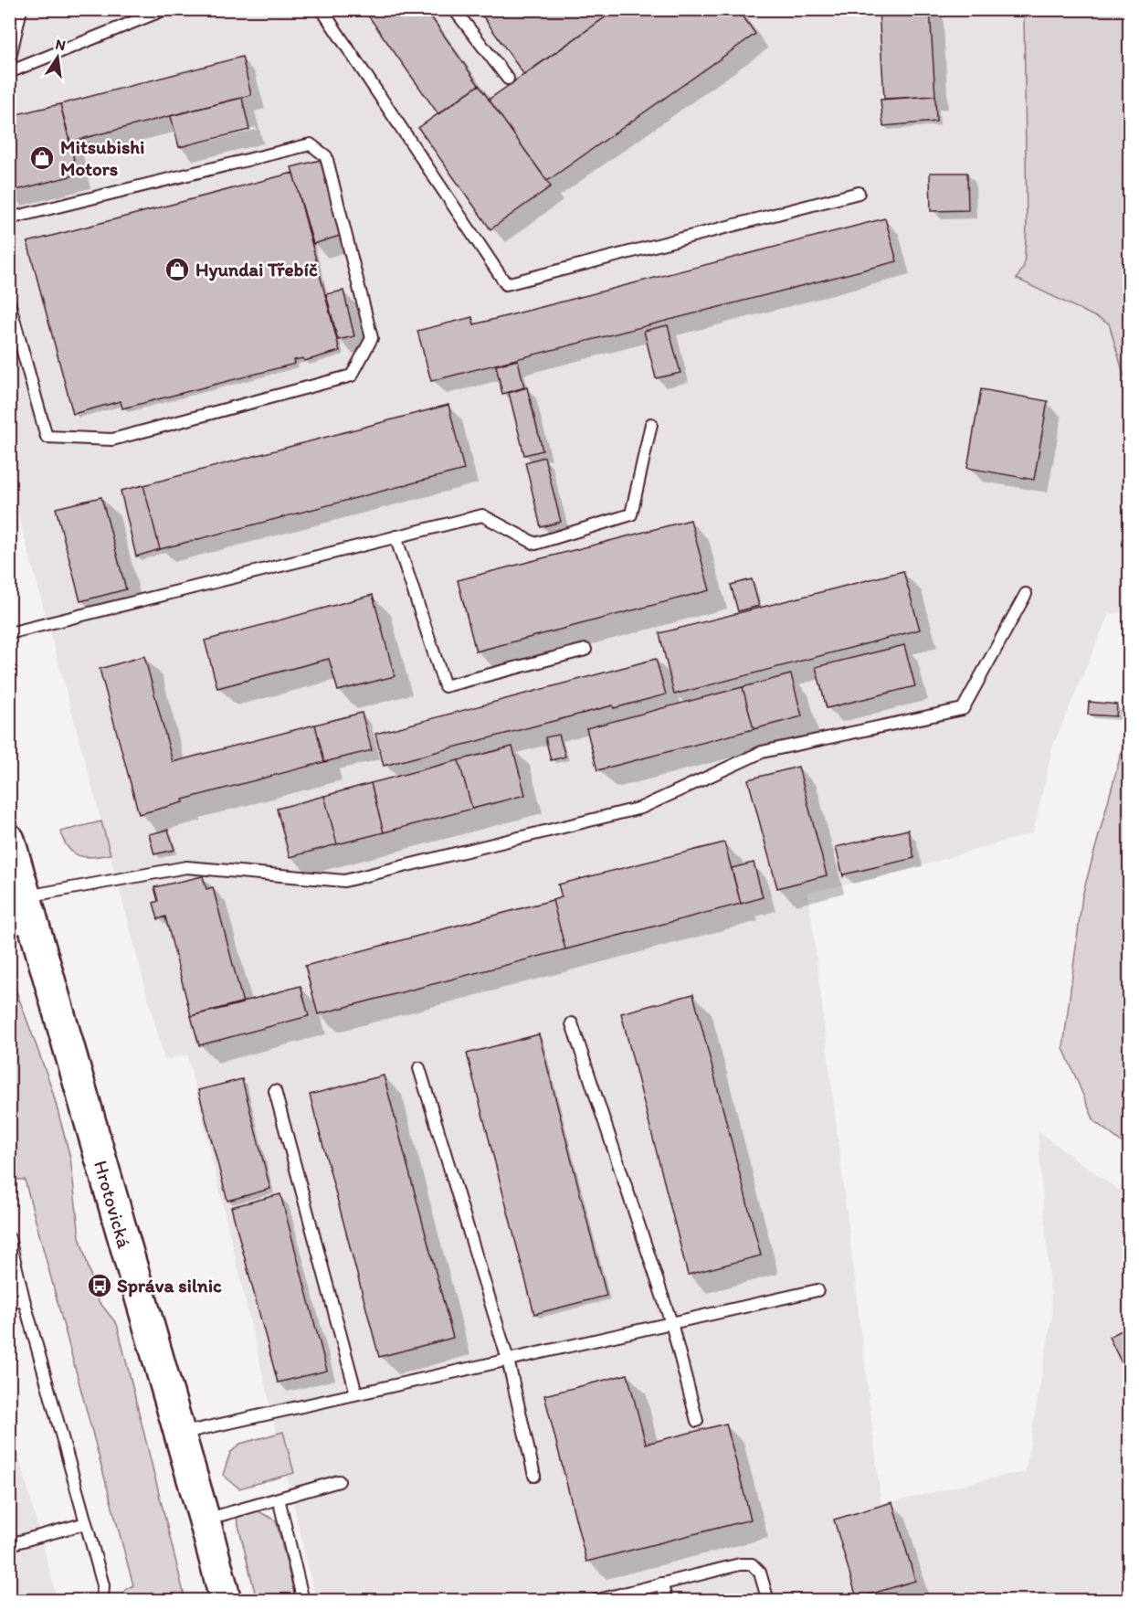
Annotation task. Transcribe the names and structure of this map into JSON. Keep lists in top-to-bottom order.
{
  "streets": {
    "main road": ["Hrotovická"]
  },
  "places": {
    "shop": ["Mitsubishi Motors", "Hyundai Třebíč"],
    "bus stop": ["Správa silnic"]
  },
  "north": "top"
}
